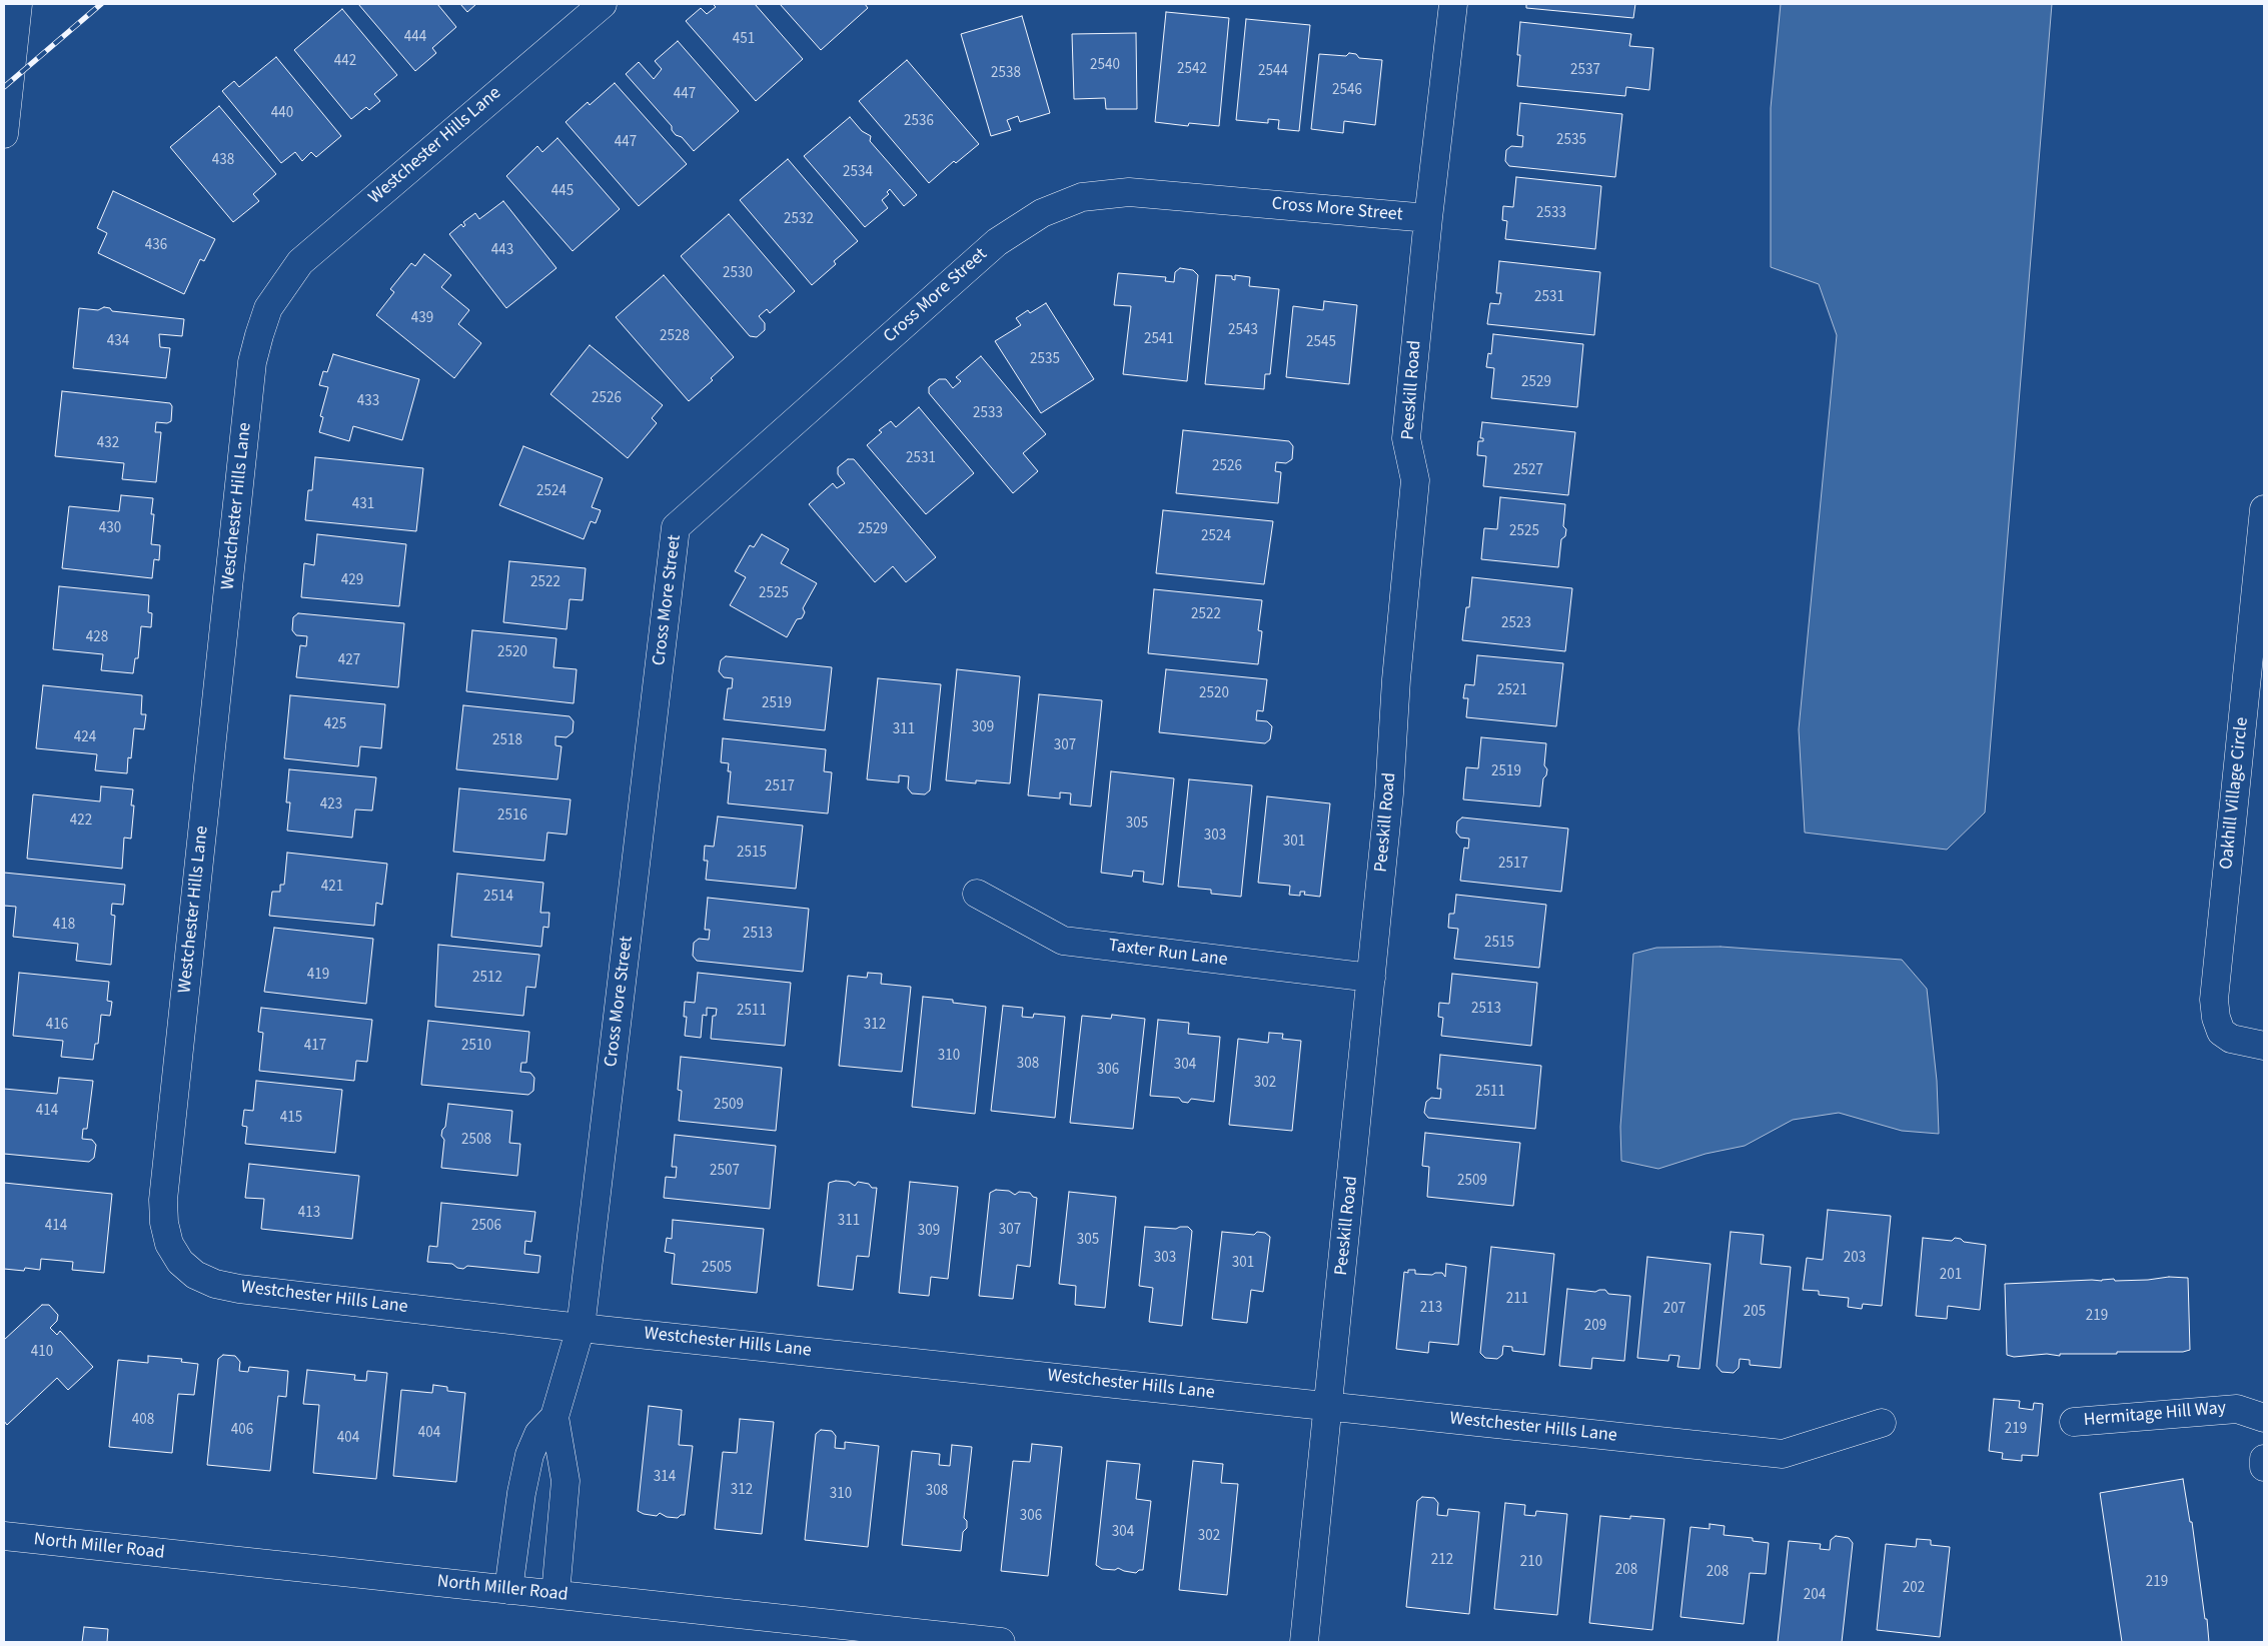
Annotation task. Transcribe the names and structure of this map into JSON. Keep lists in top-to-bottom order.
{
  "streets": {
    "street": [
      "Westchester Hills Lane",
      "Cross More Street",
      "Peeskill Road",
      "Oakhill Village Circle",
      "Taxter Run Lane",
      "Hermitage Hill Way",
      "North Miller Road"
    ]
  },
  "crossings": [
    ["Westchester Hills Lane", "Cross More Street"],
    ["Westchester Hills Lane", "Peeskill Road"],
    ["Cross More Street", "Peeskill Road"],
    ["Cross More Street", "North Miller Road"],
    ["Peeskill Road", "Taxter Run Lane"]
  ],
  "house_numbers": [
    "444",
    "451",
    "442",
    "2540",
    "2542",
    "2537",
    "2544",
    "2538",
    "2546",
    "447",
    "440",
    "2536",
    "2535",
    "447",
    "438",
    "2534",
    "445",
    "2533",
    "2532",
    "436",
    "443",
    "2530",
    "2531",
    "439",
    "2543",
    "2528",
    "2541",
    "434",
    "2545",
    "2535",
    "2529",
    "2526",
    "433",
    "2533",
    "432",
    "2531",
    "2526",
    "2527",
    "2524",
    "431",
    "430",
    "2529",
    "2525",
    "2524",
    "429",
    "2522",
    "2525",
    "2522",
    "2523",
    "428",
    "2520",
    "427",
    "2521",
    "2520",
    "2519",
    "425",
    "309",
    "311",
    "424",
    "2518",
    "307",
    "2519",
    "2517",
    "423",
    "2516",
    "422",
    "305",
    "303",
    "301",
    "2515",
    "2517",
    "421",
    "2514",
    "418",
    "2513",
    "2515",
    "419",
    "2512",
    "2513",
    "2511",
    "416",
    "312",
    "417",
    "2510",
    "310",
    "308",
    "304",
    "306",
    "302",
    "2511",
    "2509",
    "414",
    "415",
    "2508",
    "2507",
    "2509",
    "413",
    "311",
    "414",
    "2506",
    "307",
    "309",
    "305",
    "303",
    "203",
    "301",
    "2505",
    "201",
    "211",
    "213",
    "207",
    "205",
    "219",
    "209",
    "410",
    "408",
    "219",
    "406",
    "404",
    "404",
    "314",
    "312",
    "308",
    "310",
    "306",
    "304",
    "302",
    "212",
    "210",
    "208",
    "208",
    "219",
    "202",
    "204"
  ]
}
